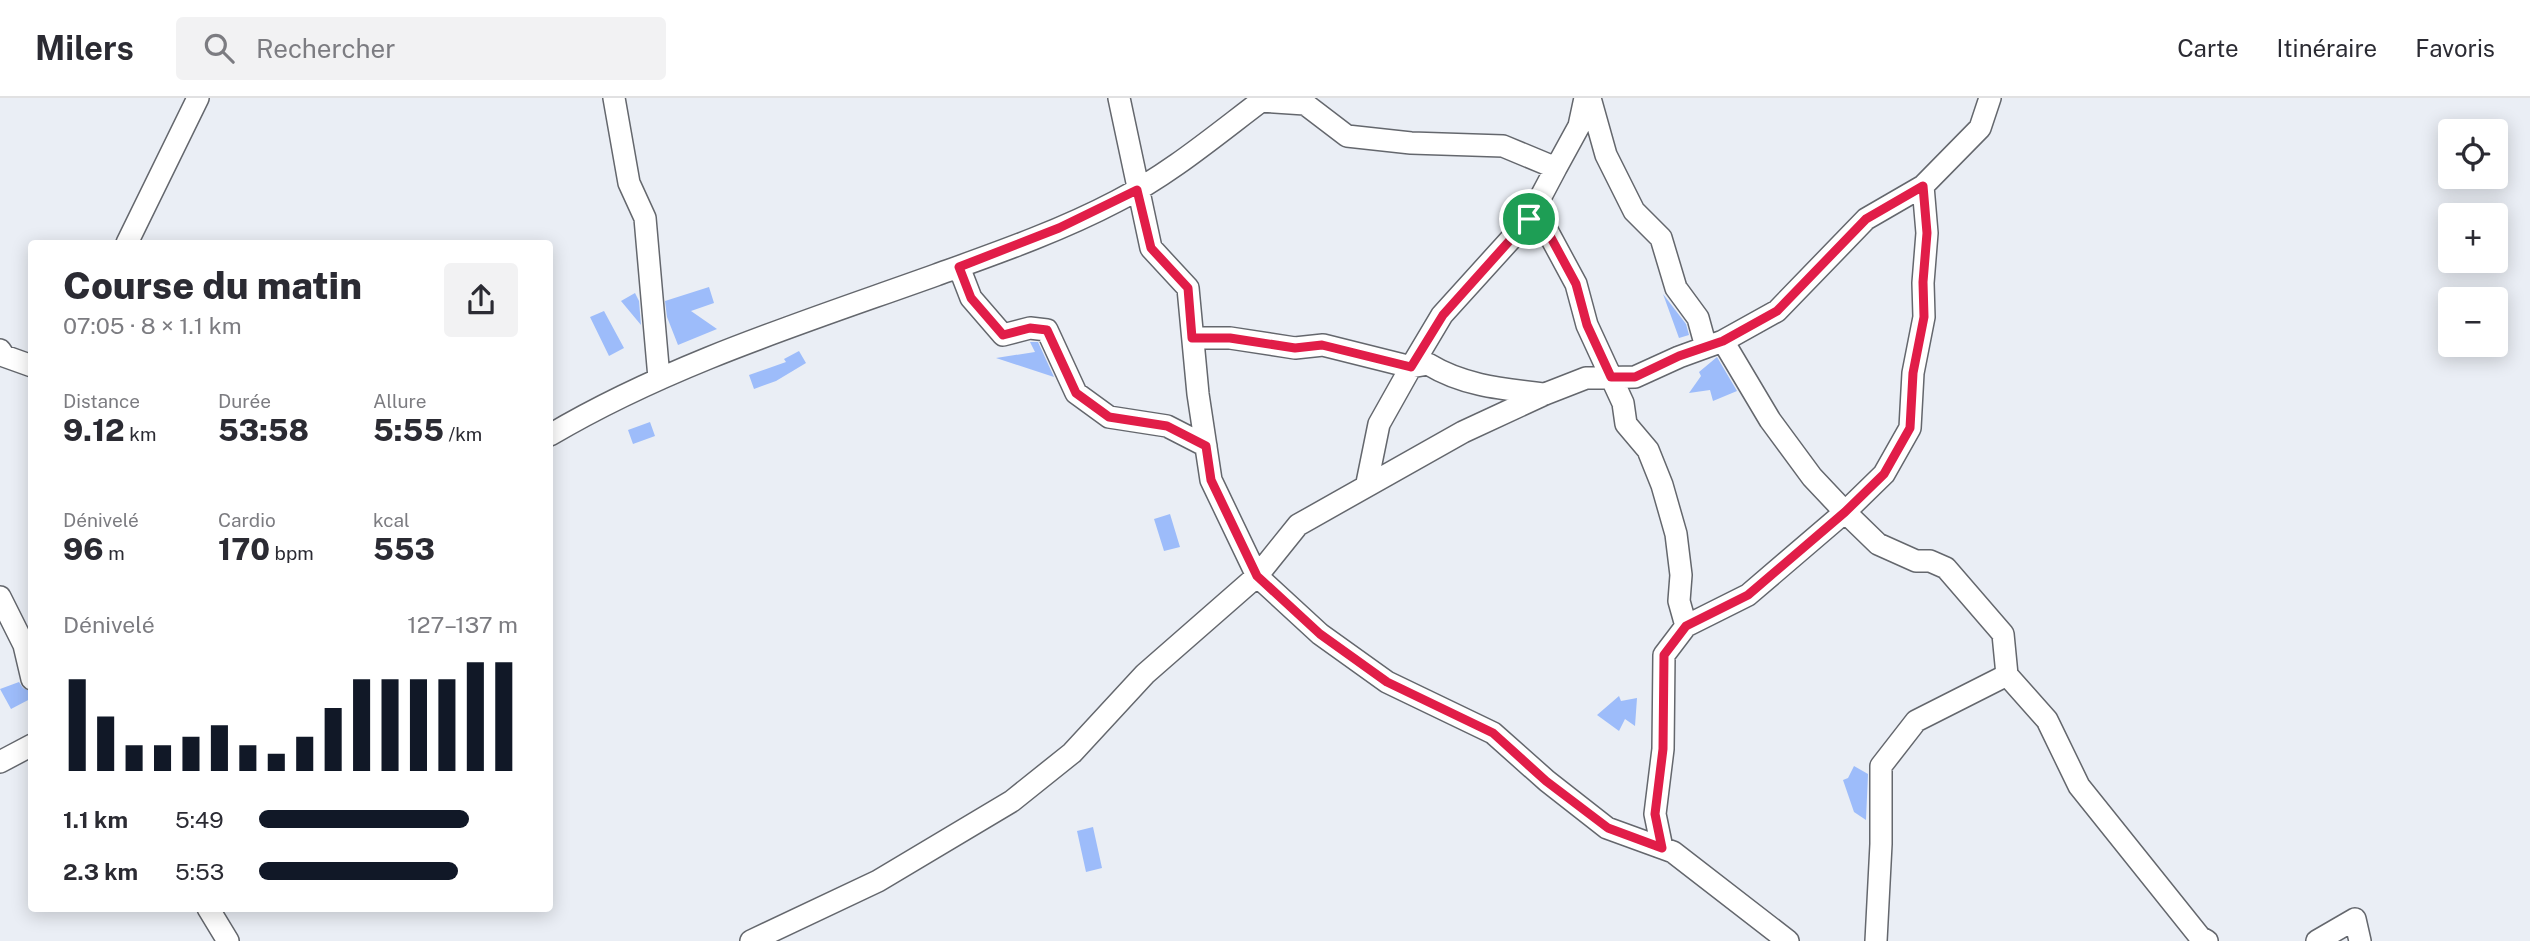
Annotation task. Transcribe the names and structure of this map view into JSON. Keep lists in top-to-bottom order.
{
  "page": {
    "header": "Milers",
    "search": "Rechercher",
    "nav": ["Carte", "Itinéraire", "Favoris"],
    "map_buttons": ["+", "−"],
    "heading": ["Course du matin", "07:05 · 8 × 1.1 km"],
    "stats": [
      ["Distance", "9.12 km"],
      ["Durée", "53:58"],
      ["Allure", "5:55 /km"],
      ["Dénivelé", "96 m"],
      ["Cardio", "170 bpm"],
      ["kcal", "553"]
    ],
    "chart": ["Dénivelé", "127–137 m"],
    "list": [
      {
        "name": "1.1 km",
        "note": "5:49"
      },
      {
        "name": "2.3 km",
        "note": "5:53"
      }
    ]
  }
}
